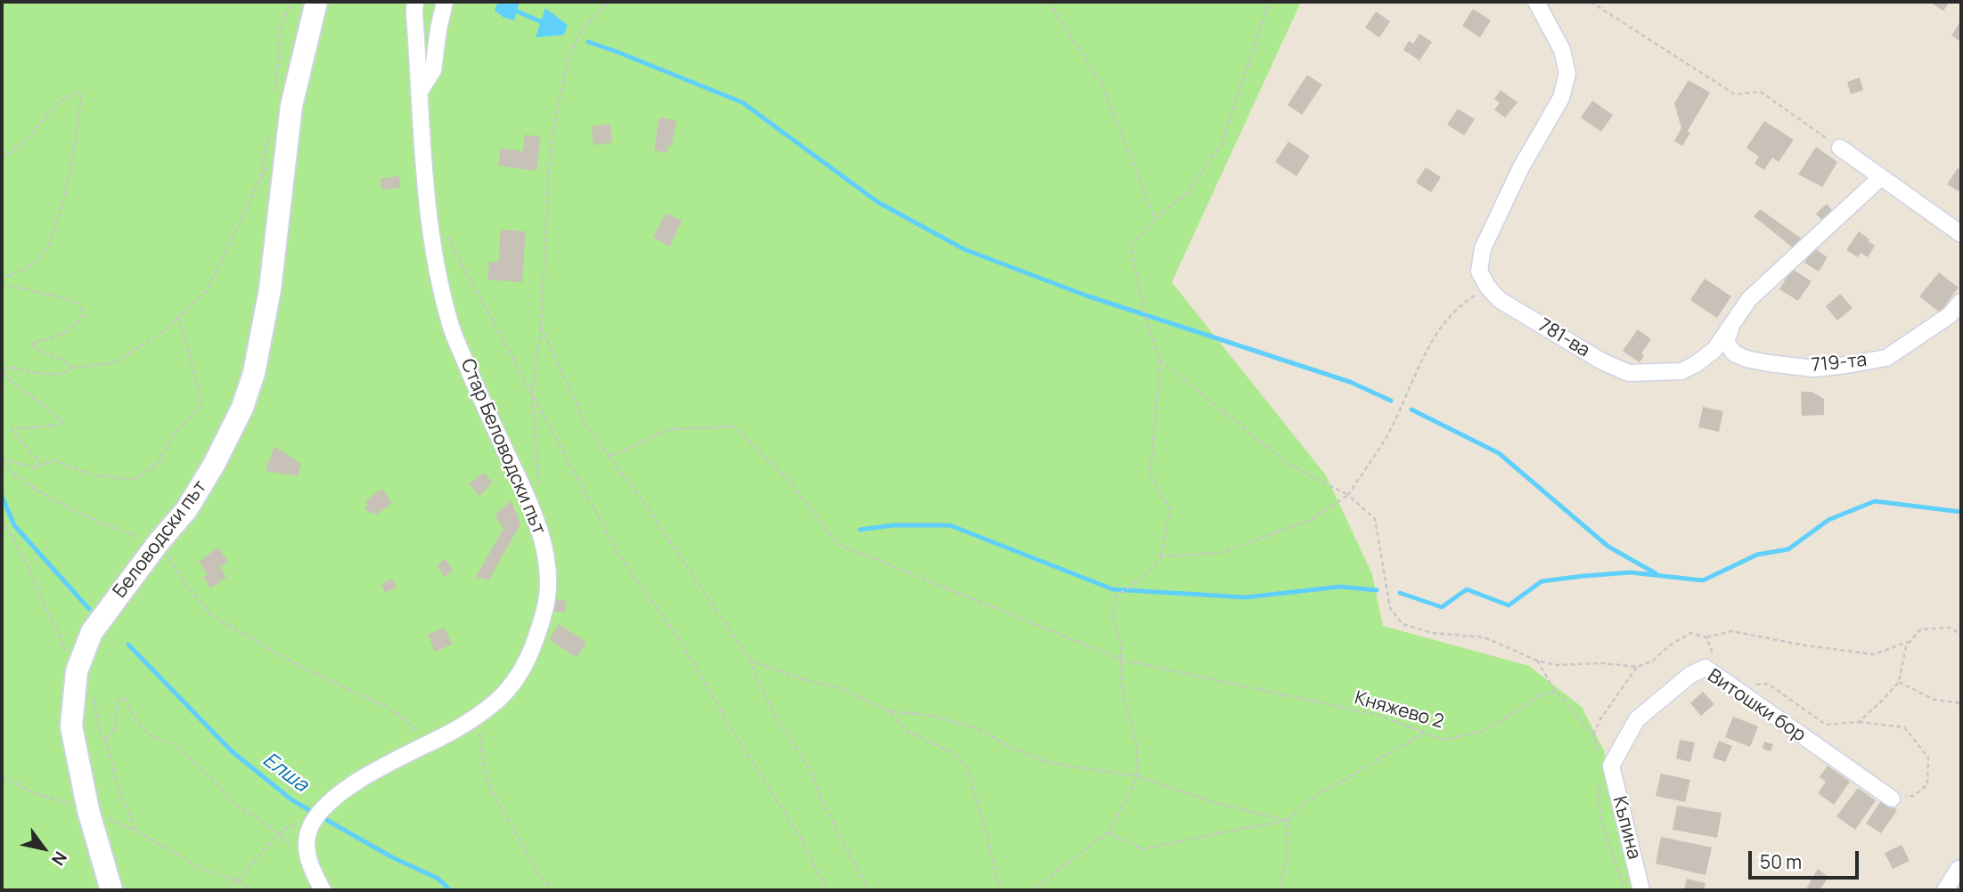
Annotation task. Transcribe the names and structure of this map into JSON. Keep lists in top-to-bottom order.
{
  "streets": {
    "street": [
      "781-ва",
      "719-та",
      "Стар Беловодски път",
      "Беловодски път",
      "Витошки бор",
      "Къпина"
    ],
    "path": ["Княжево 2"]
  },
  "crossings": [
    ["781-ва", "719-та"],
    ["Витошки бор", "Къпина"]
  ],
  "water": ["Елша"],
  "scale_bar": "50 m",
  "north": "bottom right"
}
